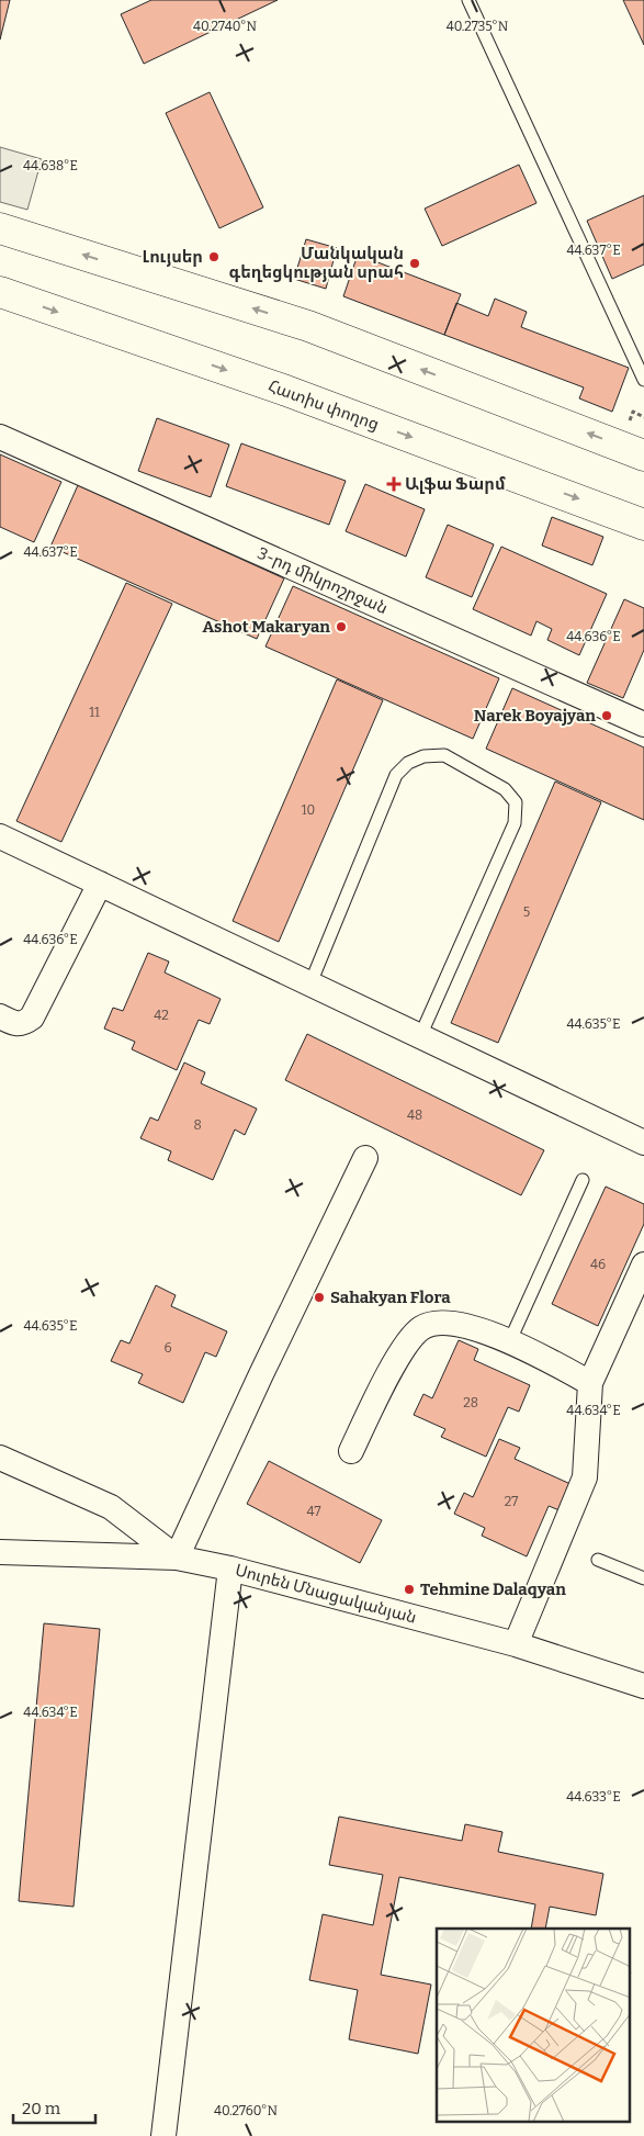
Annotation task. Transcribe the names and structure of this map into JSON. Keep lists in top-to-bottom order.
{
  "streets": {
    "main road": ["Հատիս փողոց"],
    "street": ["3-րդ միկրոշրջան", "Սուրեն Մնացականյան"]
  },
  "places": {
    "other": [
      "Լույսեր",
      "Մանկական գեղեցկության սրահ",
      "Ashot Makaryan",
      "Narek Boyajyan",
      "Sahakyan Flora",
      "Tehmine Dalaqyan"
    ],
    "health": ["Ալֆա Ֆարմ"]
  },
  "house_numbers": [
    "11",
    "10",
    "5",
    "42",
    "48",
    "8",
    "46",
    "6",
    "28",
    "27",
    "47"
  ],
  "scale_bar": "20 m",
  "coordinates": [
    "40.2740°N",
    "40.2735°N",
    "44.638°E",
    "44.637°E",
    "44.636°E",
    "44.635°E",
    "44.634°E",
    "44.633°E",
    "40.2760°N"
  ]
}
